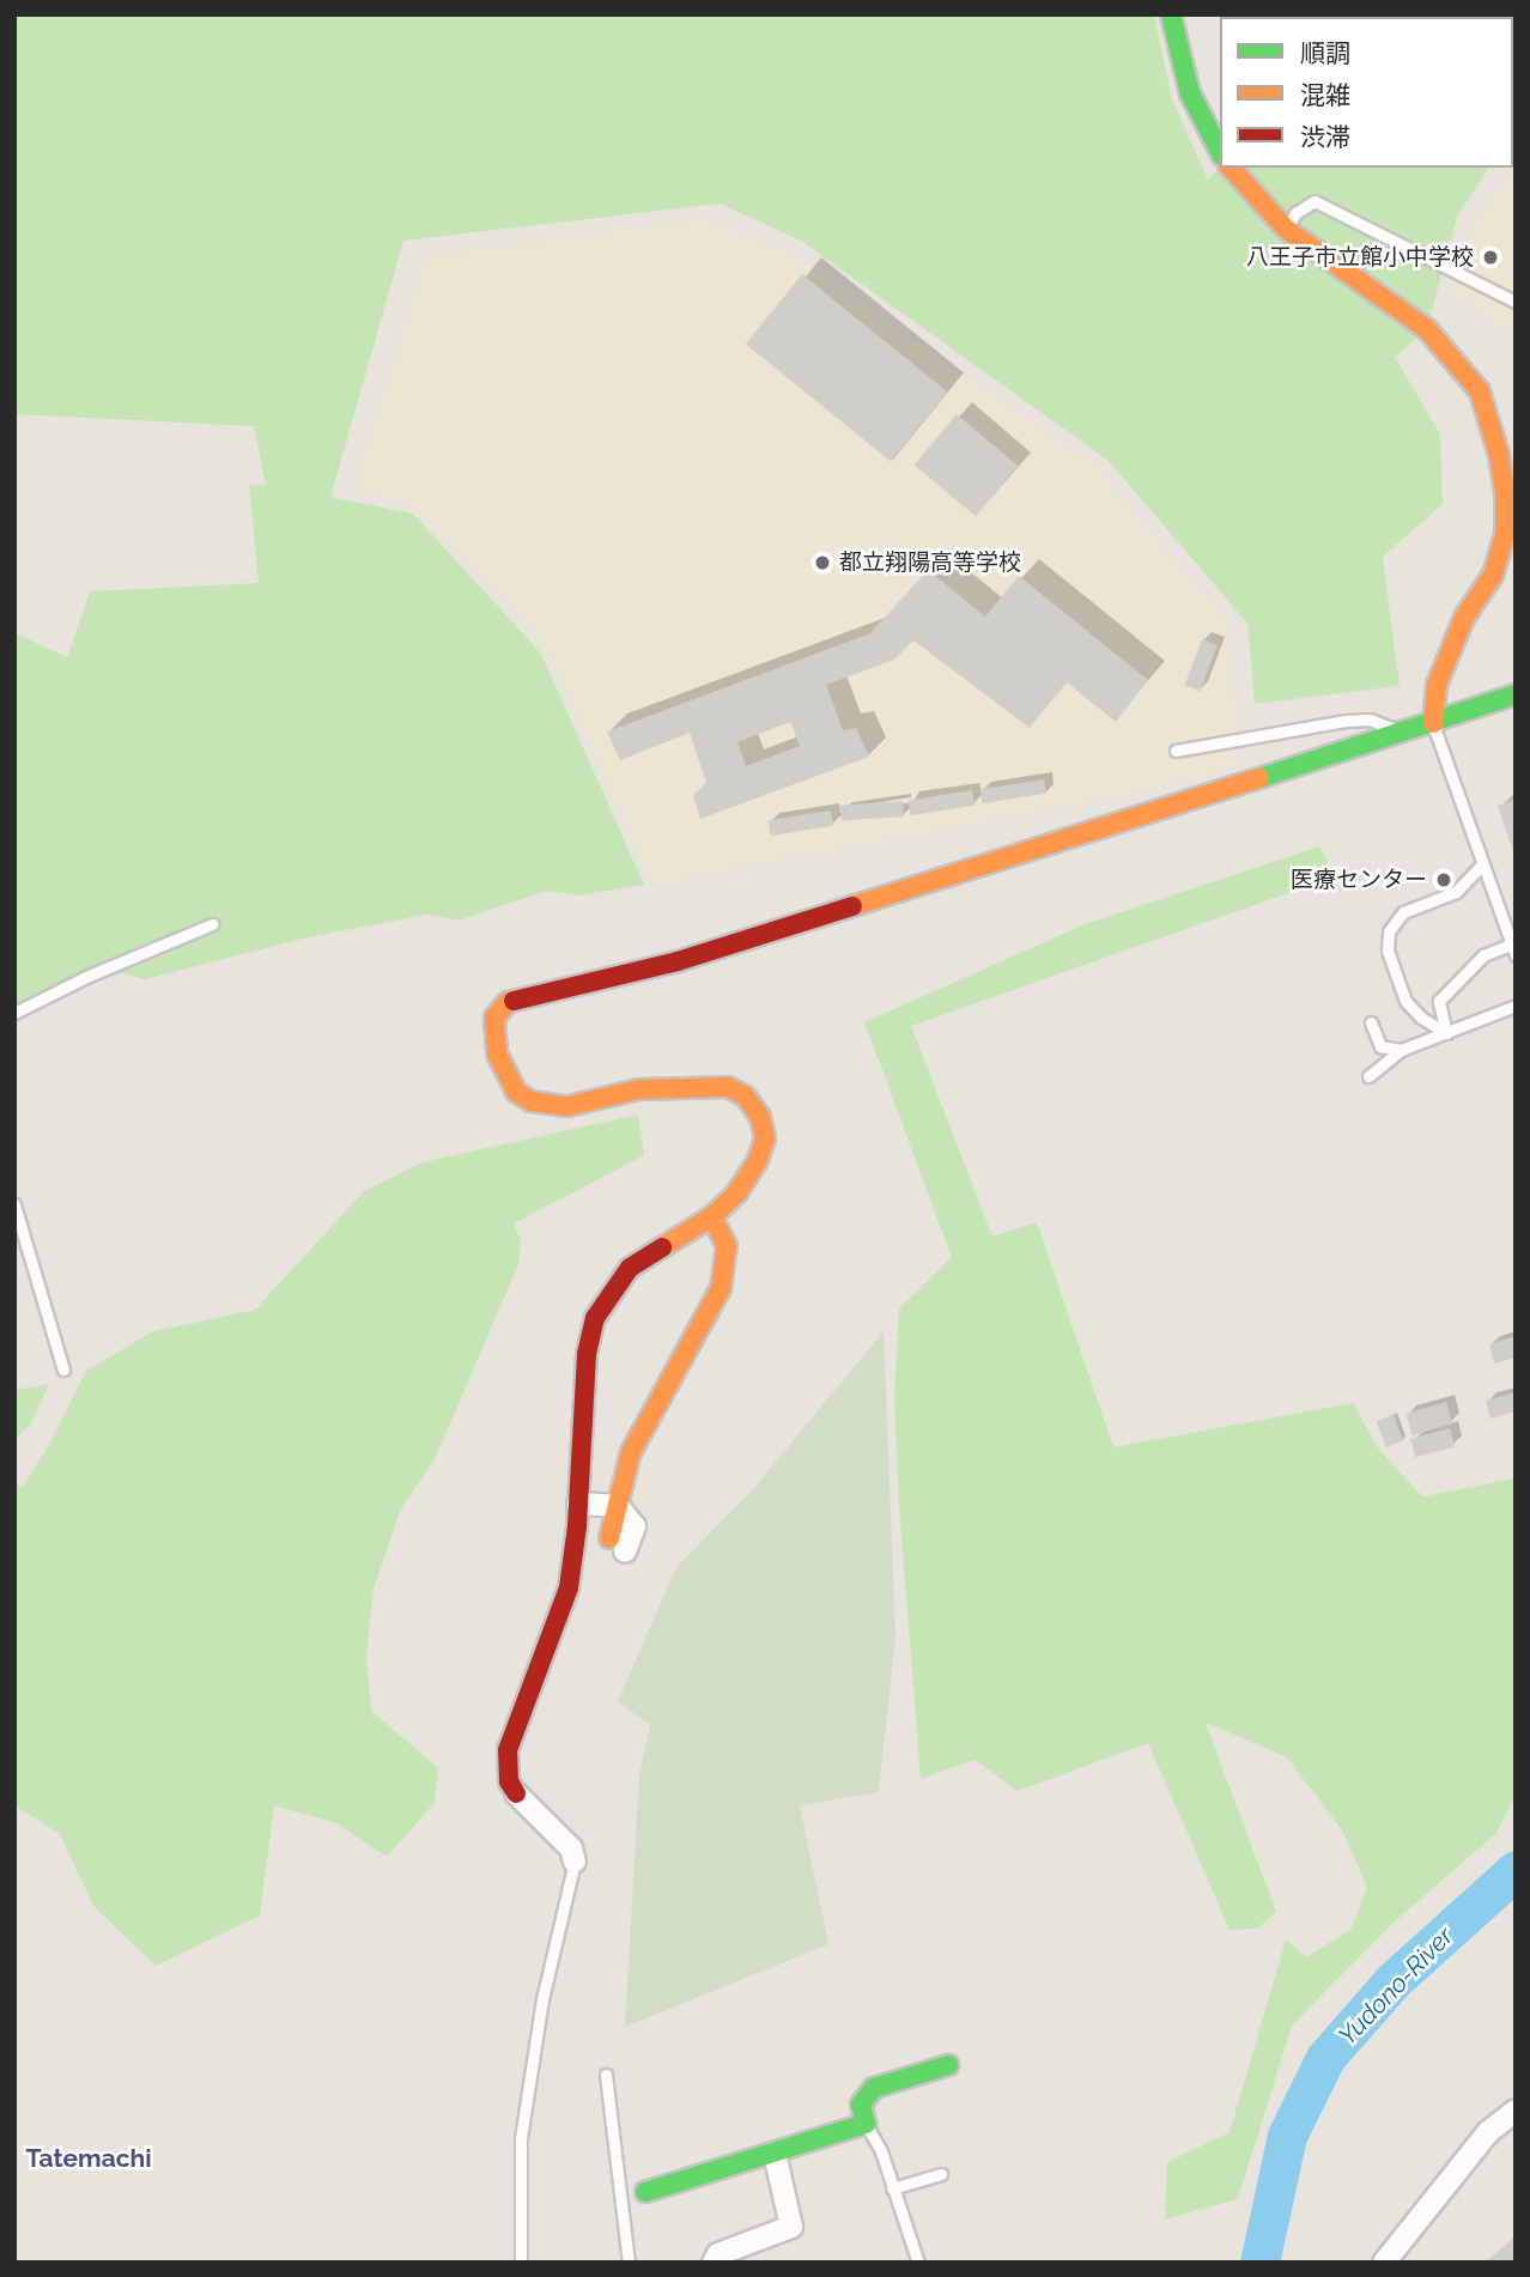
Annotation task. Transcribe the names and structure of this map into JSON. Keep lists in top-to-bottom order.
{
  "districts": ["Tatemachi"],
  "water": ["Yudono-River"],
  "places": ["八王子市立館小中学校", "都立翔陽高等学校", "医療センター"],
  "legend": ["順調", "混雑", "渋滞"]
}
